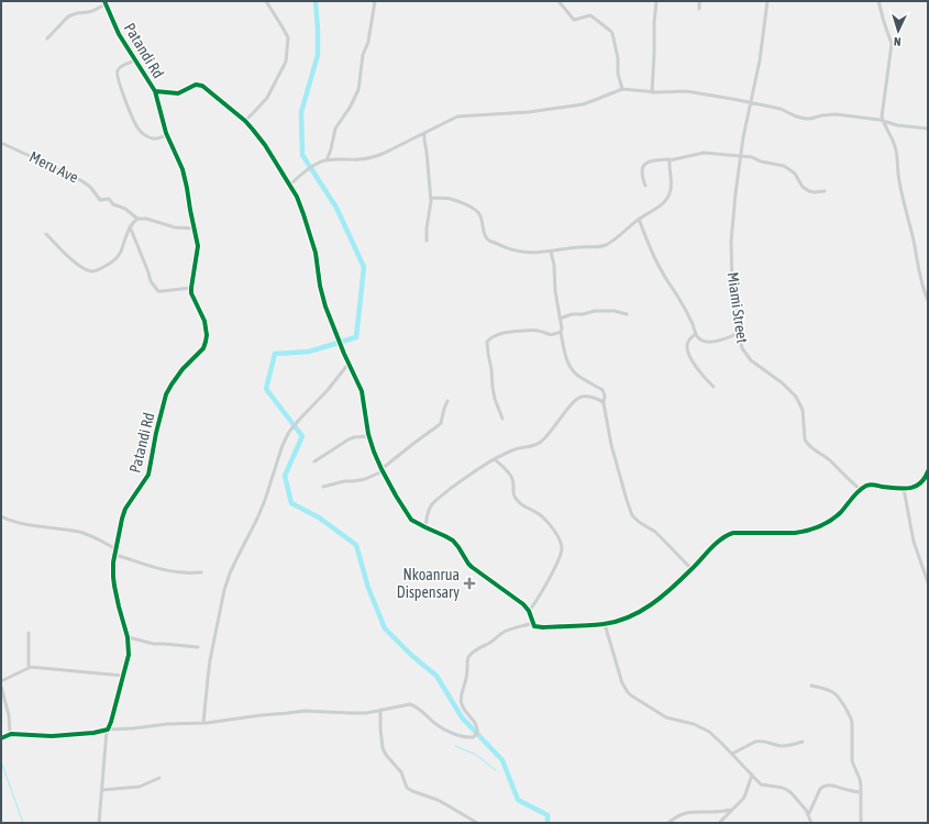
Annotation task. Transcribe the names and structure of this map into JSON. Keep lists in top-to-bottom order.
{
  "streets": {
    "street": ["Patandi Rd", "Meru Ave", "Miami Street"]
  },
  "places": {
    "health": ["Nkoanrua Dispensary"]
  },
  "north": "bottom"
}
